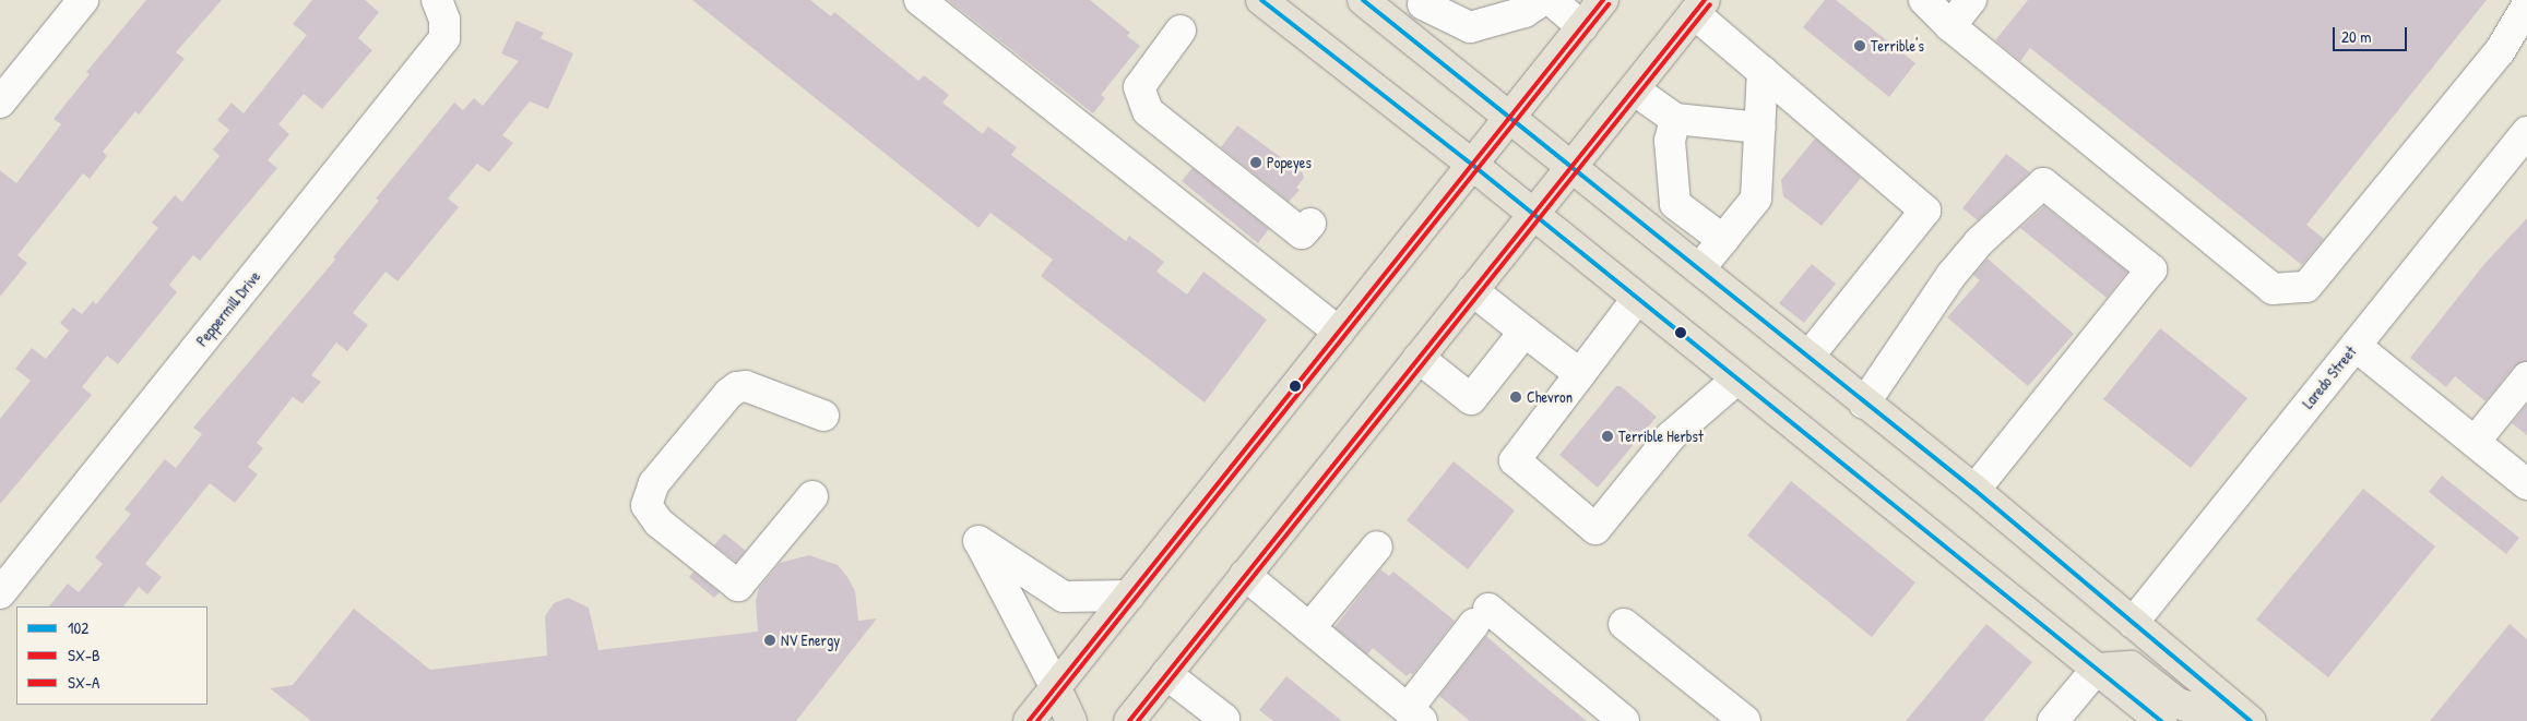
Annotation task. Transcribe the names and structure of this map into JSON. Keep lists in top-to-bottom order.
{
  "streets": {
    "street": ["Peppermill Drive", "Laredo Street"]
  },
  "places": [
    "Terrible's",
    "Popeyes",
    "Chevron",
    "Terrible Herbst",
    "NV Energy"
  ],
  "lines": ["transit line 102", "transit line SX-B", "transit line SX-A"],
  "legend": ["102", "SX-B", "SX-A"],
  "scale_bar": "20 m"
}
